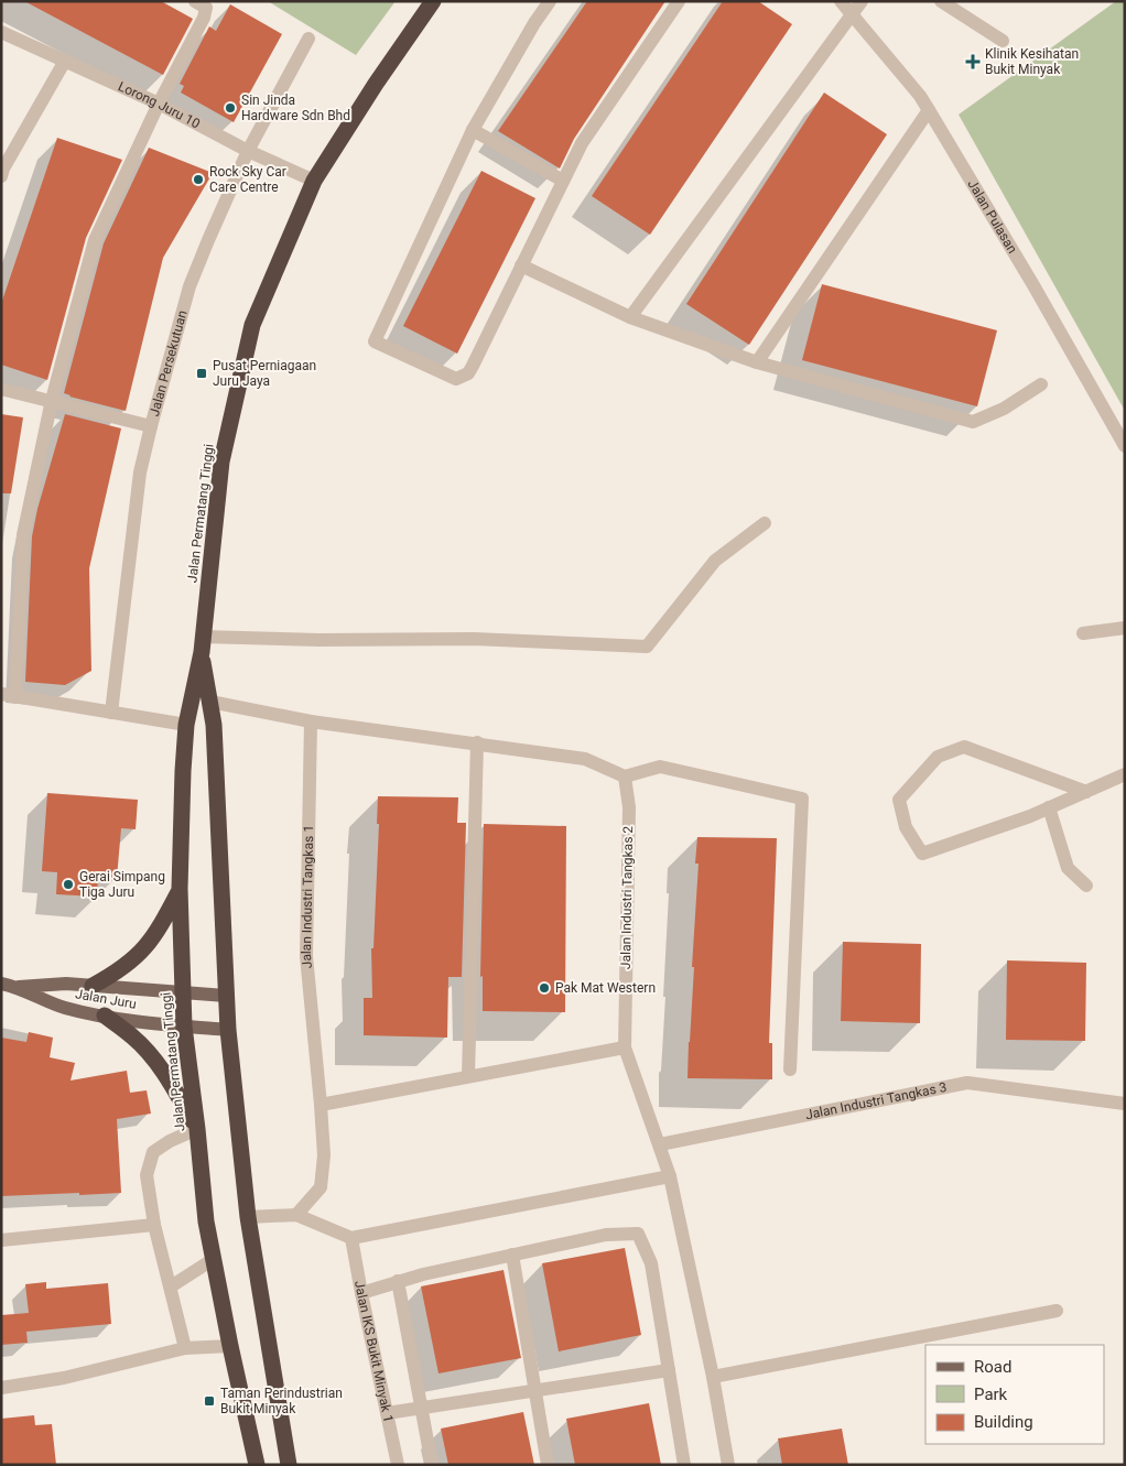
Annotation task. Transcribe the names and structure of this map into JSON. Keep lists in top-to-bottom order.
{
  "streets": {
    "highway": ["Jalan Permatang Tinggi"],
    "main road": ["Jalan Juru"],
    "street": [
      "Lorong Juru 10",
      "Jalan Pulasan",
      "Jalan Persekutuan",
      "Jalan Industri Tangkas 1",
      "Jalan Industri Tangkas 2",
      "Jalan Industri Tangkas 3",
      "Jalan IKS Bukit Minyak 1"
    ]
  },
  "crossings": [
    ["Lorong Juru 10", "Jalan Persekutuan"],
    ["Lorong Juru 10", "Jalan Permatang Tinggi"],
    ["Jalan Permatang Tinggi", "Jalan Juru"],
    ["Jalan Industri Tangkas 2", "Jalan Industri Tangkas 3"]
  ],
  "places": {
    "health": ["Klinik Kesihatan Bukit Minyak"],
    "other": [
      "Sin Jinda Hardware Sdn Bhd",
      "Rock Sky Car Care Centre",
      "Gerai Simpang Tiga Juru",
      "Pak Mat Western"
    ],
    "transit": ["Pusat Perniagaan Juru Jaya", "Taman Perindustrian Bukit Minyak"]
  },
  "legend": ["Road", "Park", "Building"]
}
